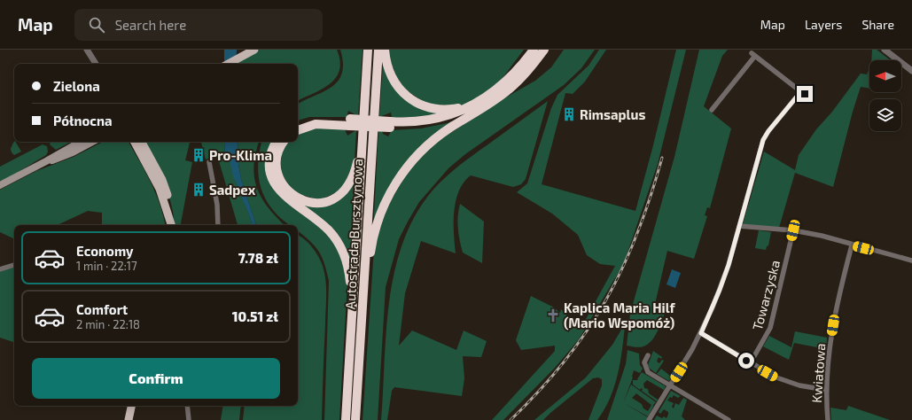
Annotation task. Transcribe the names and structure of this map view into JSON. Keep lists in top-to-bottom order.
{
  "streets": {
    "highway": ["Autostrada Bursztynowa"],
    "street": ["Towarzyska", "Kwiatowa"]
  },
  "places": {
    "building": ["Rimsaplus", "Pro-Klima", "Sadpex"],
    "church": ["Kaplica Maria Hilf (Mario Wspomóż)"]
  },
  "north": "left",
  "page": {
    "header": "Map",
    "search": "Search here",
    "nav": ["Map", "Layers", "Share"],
    "banner": ["Zielona", "Północna"],
    "list": [
      {
        "name": "Economy",
        "note": "1 min · 22:17",
        "value": "7.78 zł"
      },
      {
        "name": "Comfort",
        "note": "2 min · 22:18",
        "value": "10.51 zł"
      }
    ],
    "buttons": "Confirm"
  }
}
